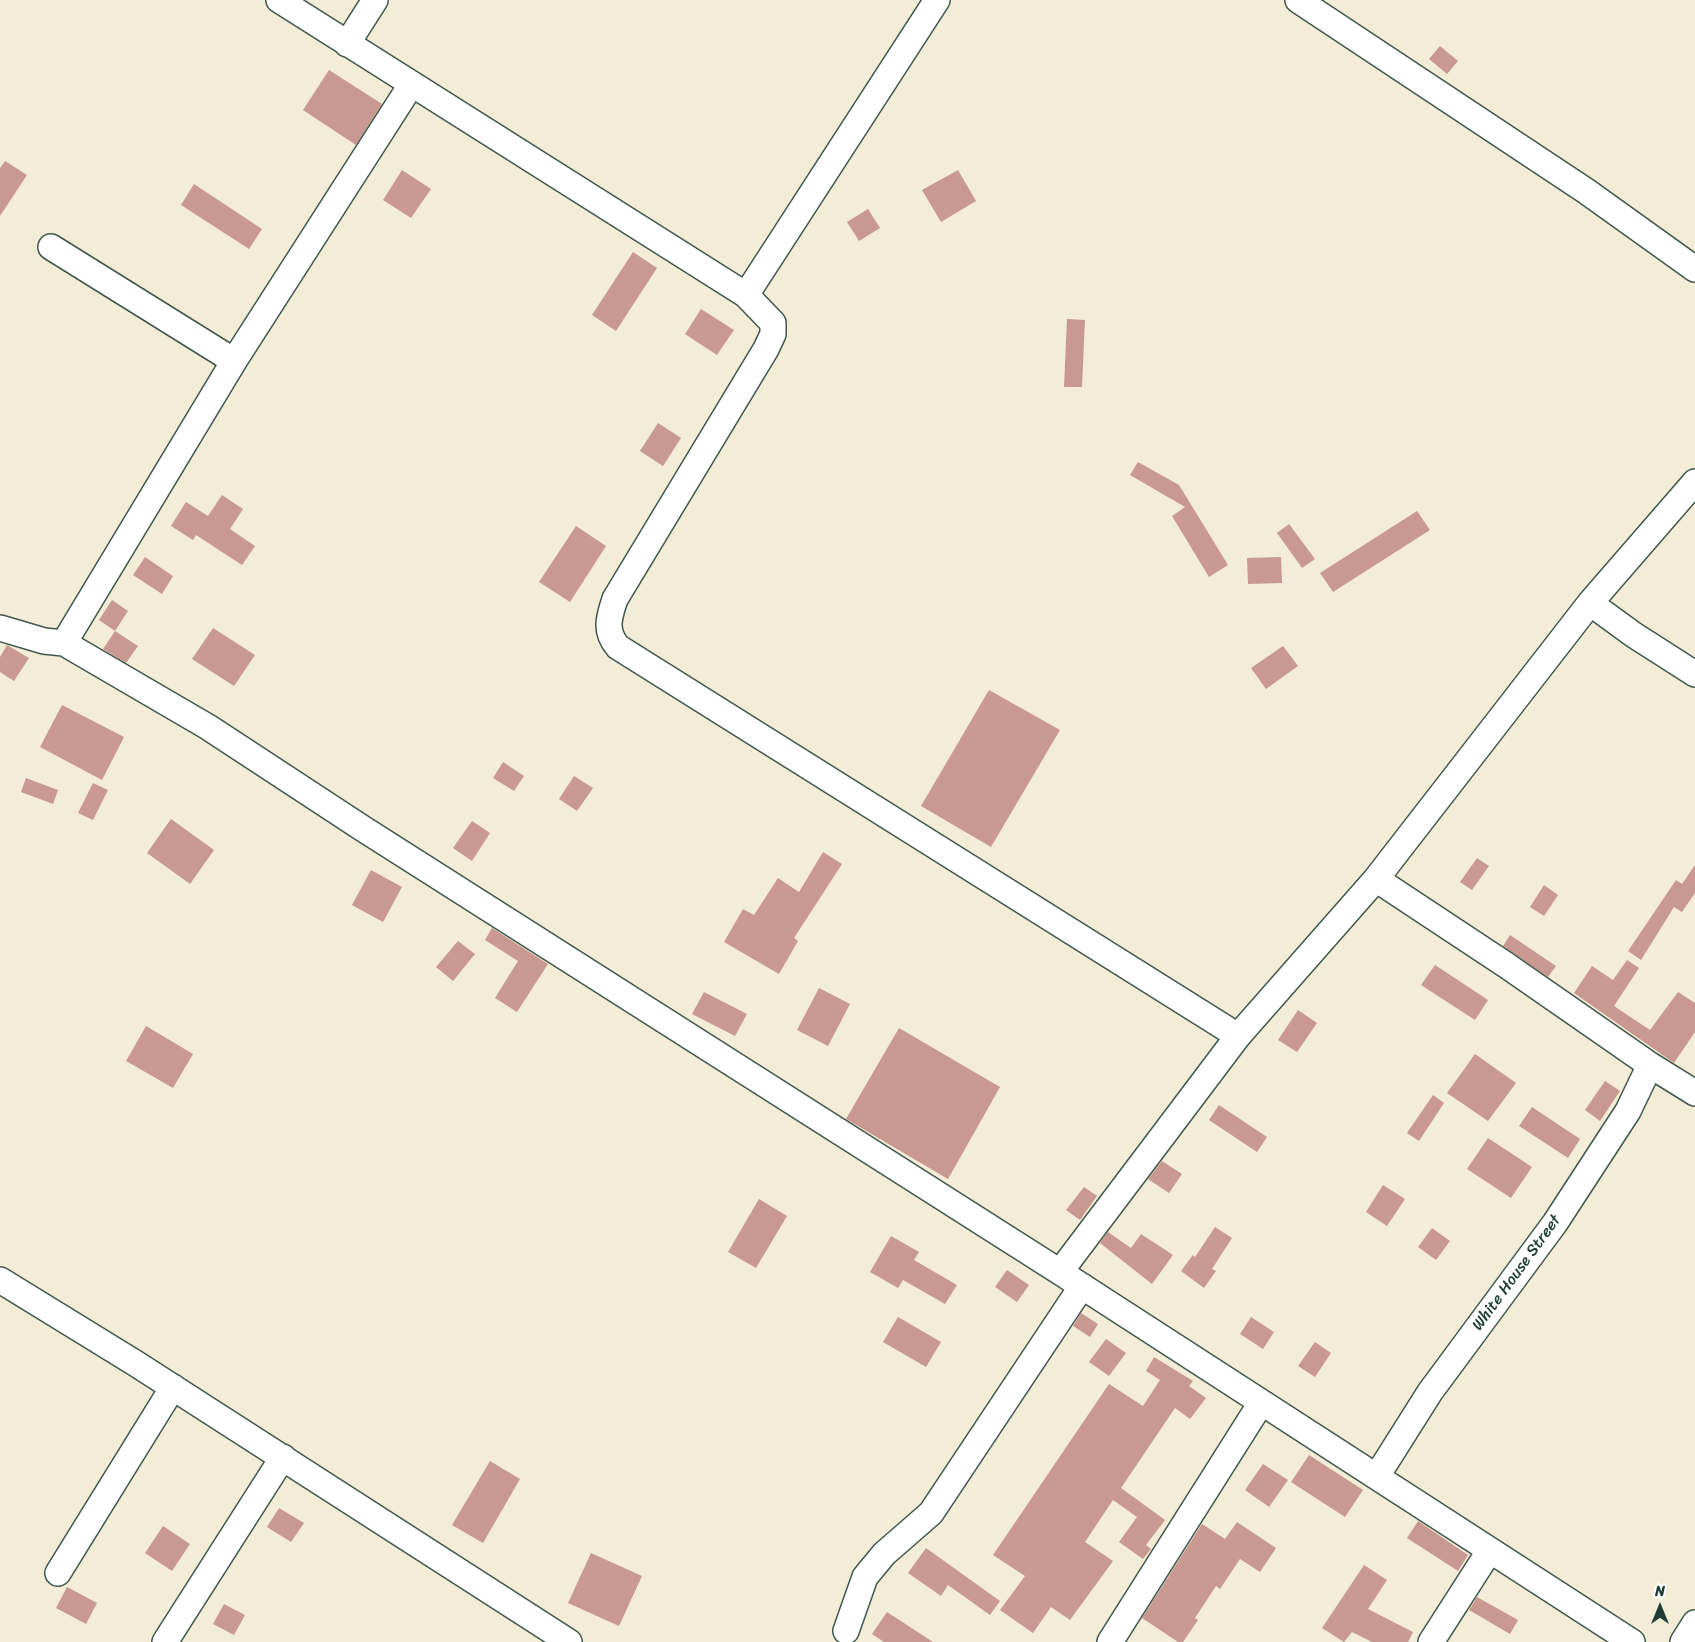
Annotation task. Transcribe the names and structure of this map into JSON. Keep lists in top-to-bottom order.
{
  "streets": {
    "street": ["White House Street"]
  },
  "north": "top"
}
